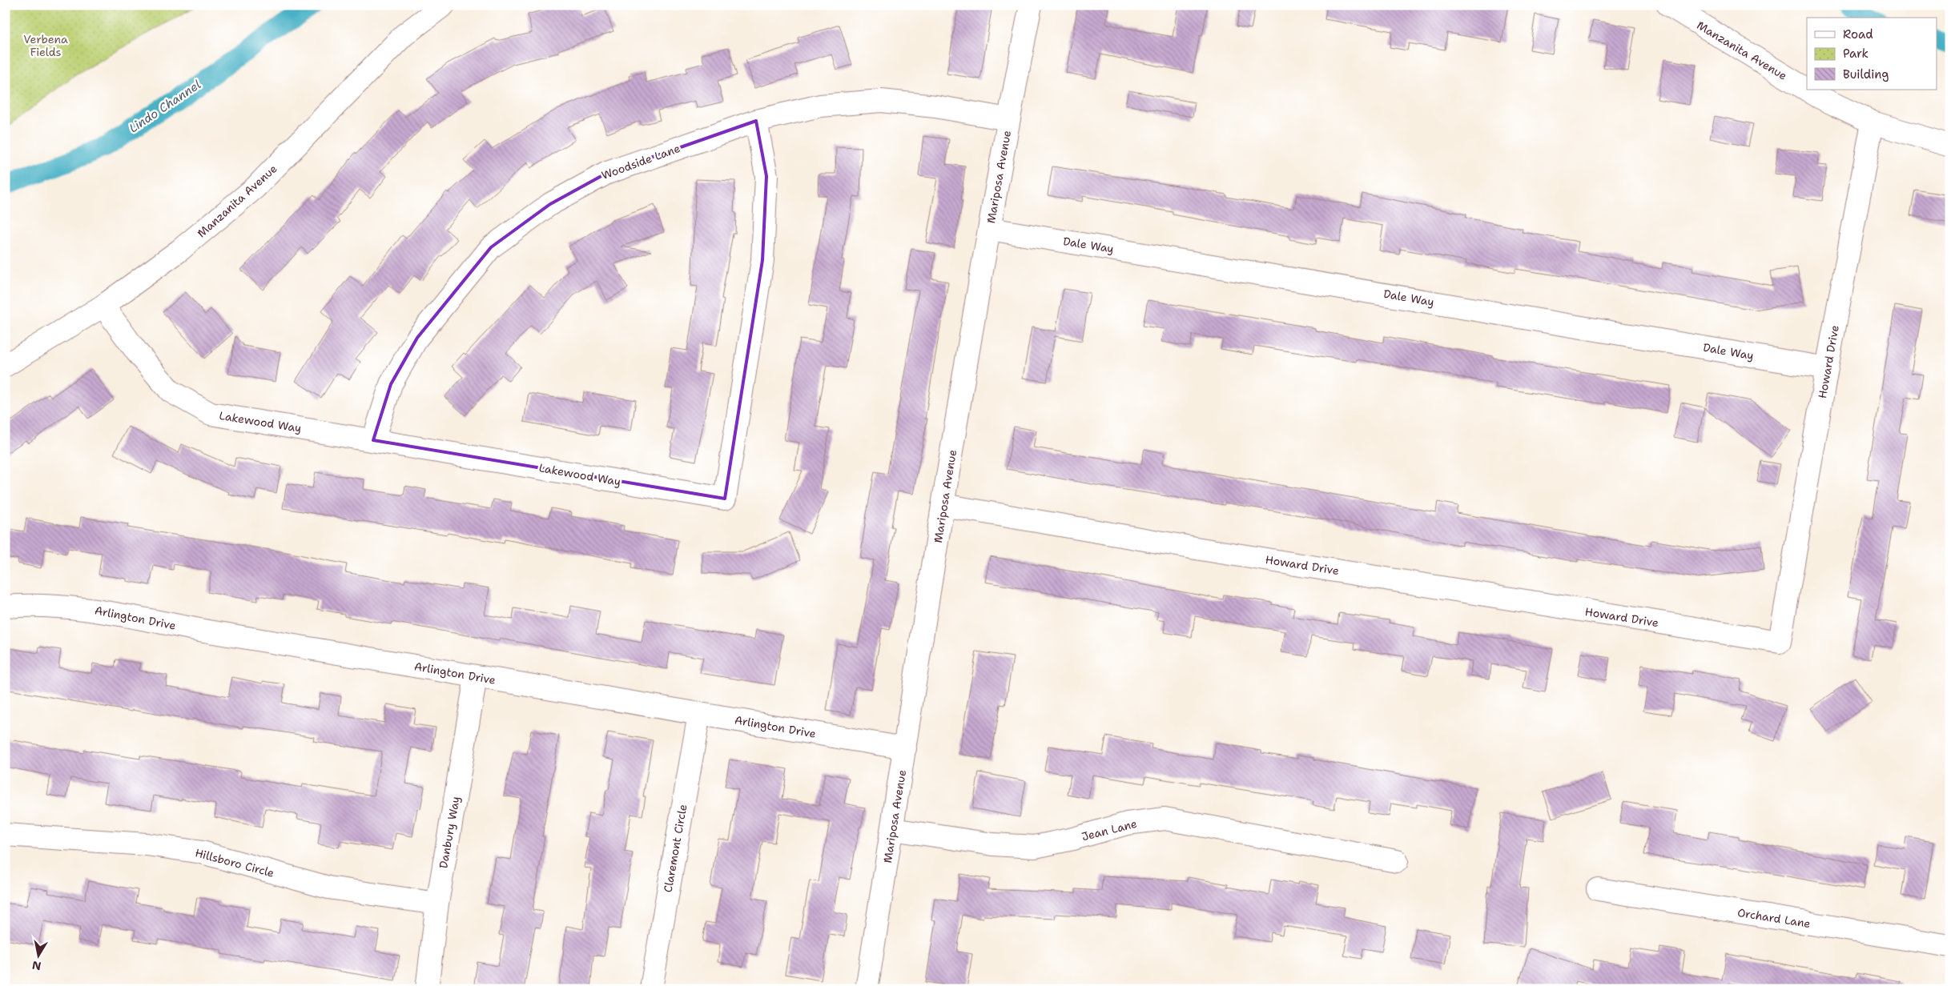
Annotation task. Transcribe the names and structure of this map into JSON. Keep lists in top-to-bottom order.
{
  "streets": {
    "street": [
      "Manzanita Avenue",
      "Woodside Lane",
      "Mariposa Avenue",
      "Dale Way",
      "Howard Drive",
      "Lakewood Way",
      "Arlington Drive",
      "Jean Lane",
      "Danbury Way",
      "Claremont Circle",
      "Hillsboro Circle",
      "Orchard Lane"
    ]
  },
  "crossings": [
    ["Manzanita Avenue", "Howard Drive"],
    ["Manzanita Avenue", "Lakewood Way"],
    ["Woodside Lane", "Mariposa Avenue"],
    ["Woodside Lane", "Lakewood Way"],
    ["Mariposa Avenue", "Dale Way"],
    ["Mariposa Avenue", "Howard Drive"],
    ["Mariposa Avenue", "Arlington Drive"],
    ["Mariposa Avenue", "Jean Lane"],
    ["Dale Way", "Howard Drive"],
    ["Arlington Drive", "Danbury Way"],
    ["Arlington Drive", "Claremont Circle"],
    ["Danbury Way", "Hillsboro Circle"]
  ],
  "water": ["Lindo Channel"],
  "parks": ["Verbena Fields"],
  "legend": ["Road", "Park", "Building"],
  "north": "bottom"
}
